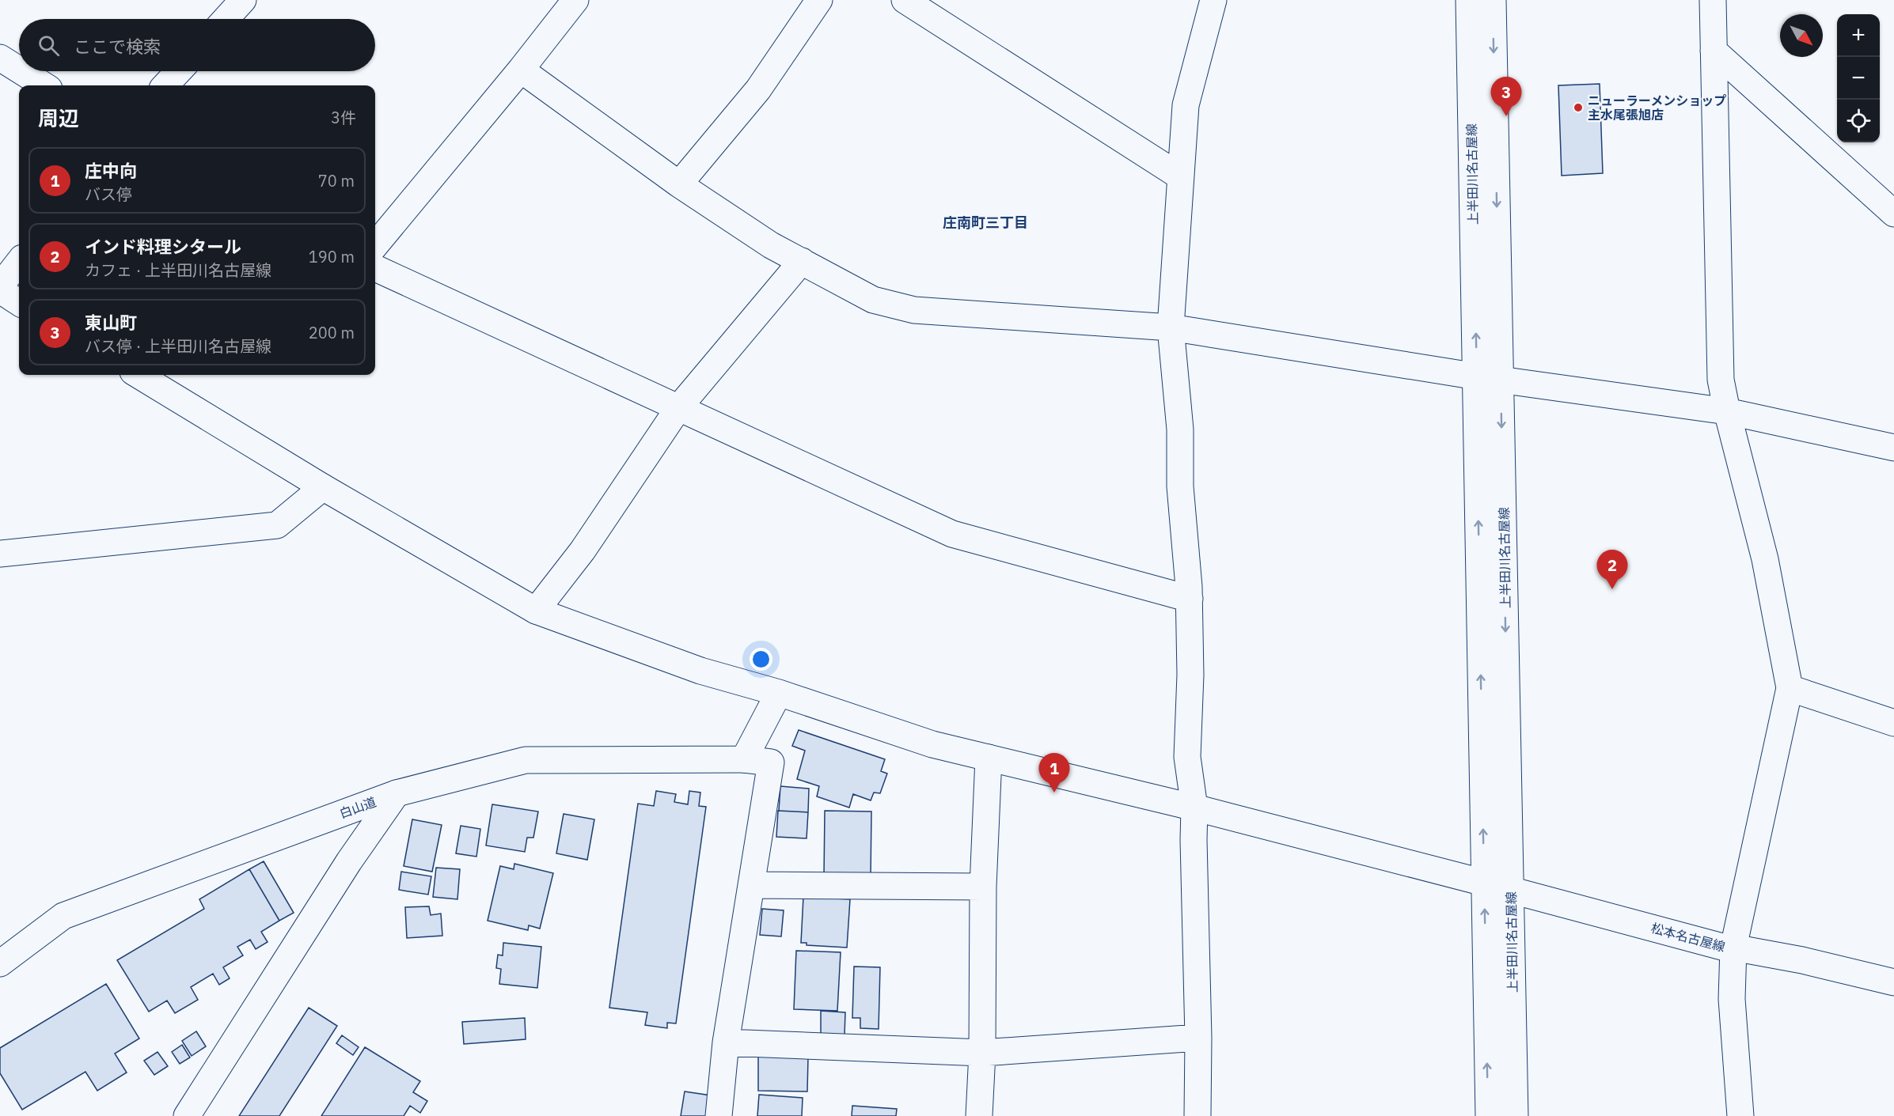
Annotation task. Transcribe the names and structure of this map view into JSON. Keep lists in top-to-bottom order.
{
  "streets": {
    "street": ["上半田川名古屋線", "白山道", "松本名古屋線"]
  },
  "crossings": [
    ["上半田川名古屋線", "松本名古屋線"]
  ],
  "districts": ["庄南町三丁目"],
  "places": ["ニューラーメンショップ 主水尾張旭店"],
  "north": "bottom right",
  "page": {
    "map_buttons": ["+", "−"],
    "search": "ここで検索",
    "pins": ["3", "2", "1"],
    "heading": ["周辺", "3件"],
    "list": [
      {
        "mark": "1",
        "name": "庄中向",
        "note": "バス停",
        "value": "70 m"
      },
      {
        "mark": "2",
        "name": "インド料理シタール",
        "note": "カフェ · 上半田川名古屋線",
        "value": "190 m"
      },
      {
        "mark": "3",
        "name": "東山町",
        "note": "バス停 · 上半田川名古屋線",
        "value": "200 m"
      }
    ]
  }
}
